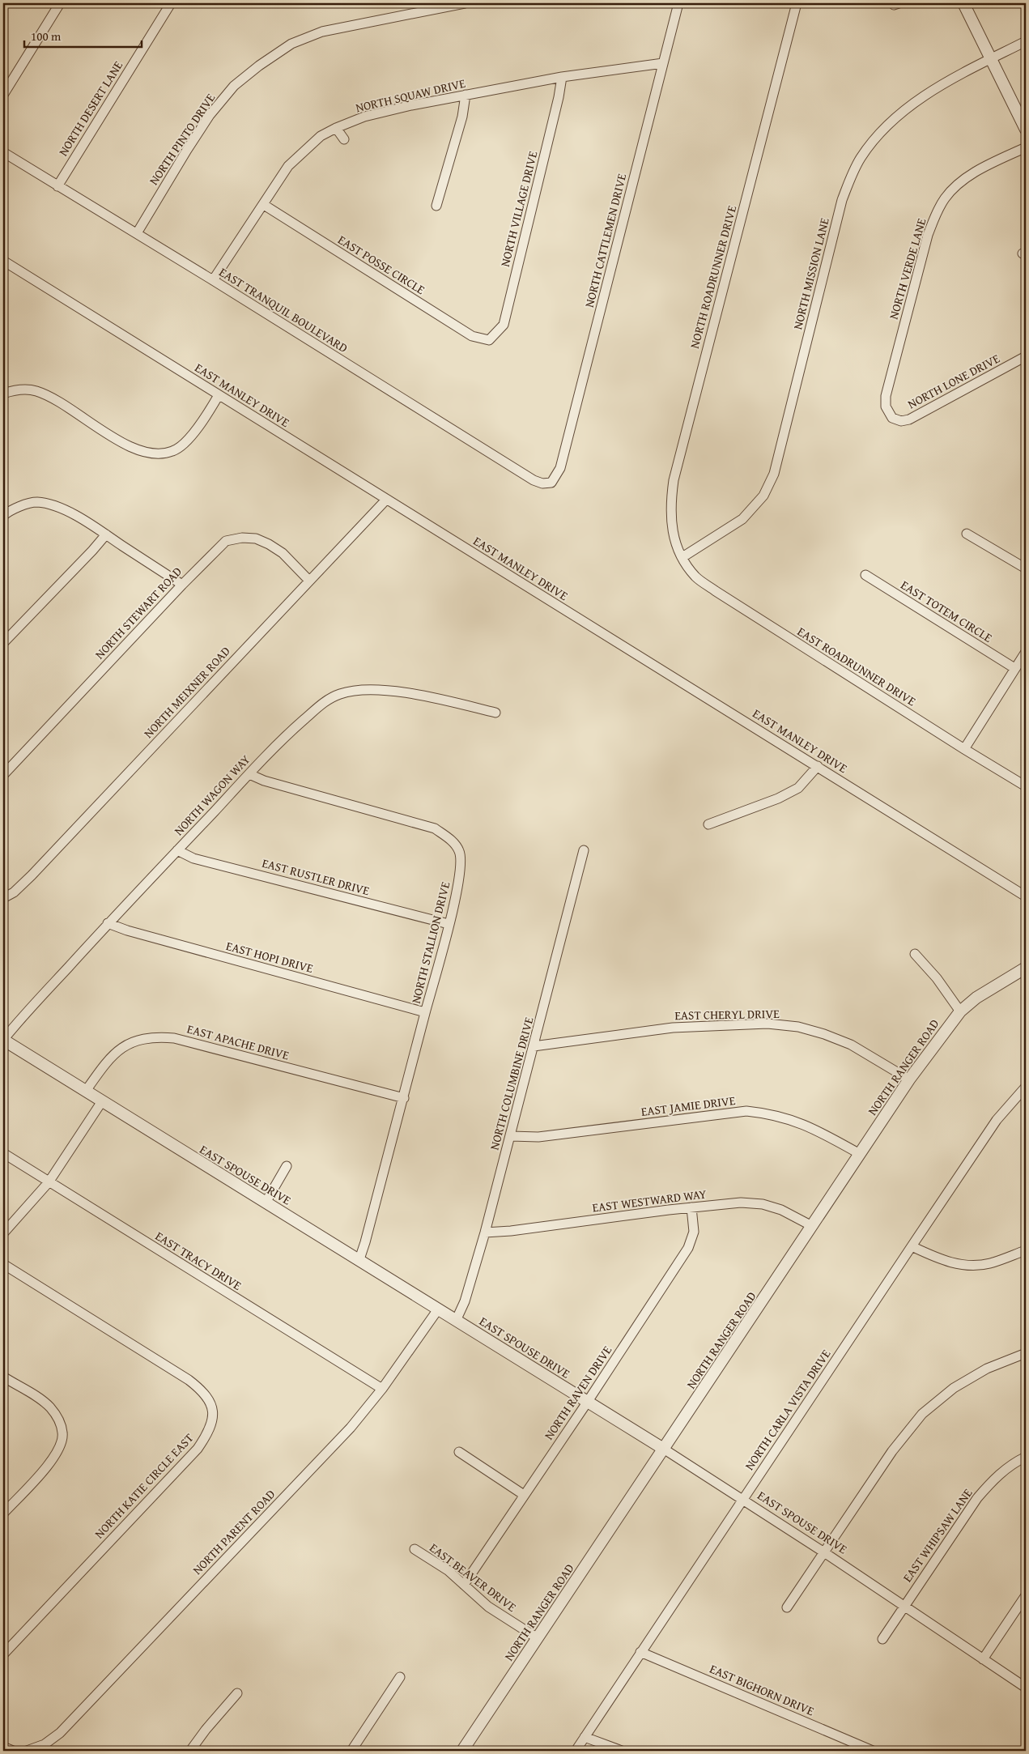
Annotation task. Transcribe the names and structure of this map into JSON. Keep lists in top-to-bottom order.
{
  "streets": {
    "street": [
      "NORTH SQUAW DRIVE",
      "NORTH DESERT LANE",
      "NORTH PINTO DRIVE",
      "NORTH VILLAGE DRIVE",
      "NORTH CATTLEMEN DRIVE",
      "EAST POSSE CIRCLE",
      "NORTH VERDE LANE",
      "NORTH MISSION LANE",
      "NORTH ROADRUNNER DRIVE",
      "EAST TRANQUIL BOULEVARD",
      "NORTH LONE DRIVE",
      "EAST MANLEY DRIVE",
      "EAST TOTEM CIRCLE",
      "NORTH STEWART ROAD",
      "EAST ROADRUNNER DRIVE",
      "NORTH MEIXNER ROAD",
      "NORTH WAGON WAY",
      "EAST RUSTLER DRIVE",
      "NORTH STALLION DRIVE",
      "EAST HOPI DRIVE",
      "EAST CHERYL DRIVE",
      "EAST APACHE DRIVE",
      "NORTH RANGER ROAD",
      "NORTH COLUMBINE DRIVE",
      "EAST JAMIE DRIVE",
      "EAST SPOUSE DRIVE",
      "EAST WESTWARD WAY",
      "EAST TRACY DRIVE",
      "NORTH RAVEN DRIVE",
      "NORTH CARLA VISTA DRIVE",
      "NORTH KATIE CIRCLE EAST",
      "NORTH PARENT ROAD",
      "EAST WHIPSAW LANE",
      "EAST BEAVER DRIVE",
      "EAST BIGHORN DRIVE"
    ]
  },
  "crossings": [
    ["NORTH SQUAW DRIVE", "NORTH VILLAGE DRIVE"],
    ["NORTH SQUAW DRIVE", "NORTH CATTLEMEN DRIVE"],
    ["NORTH SQUAW DRIVE", "EAST POSSE CIRCLE"],
    ["NORTH SQUAW DRIVE", "EAST TRANQUIL BOULEVARD"],
    ["NORTH DESERT LANE", "EAST TRANQUIL BOULEVARD"],
    ["NORTH PINTO DRIVE", "EAST TRANQUIL BOULEVARD"],
    ["NORTH VILLAGE DRIVE", "EAST POSSE CIRCLE"],
    ["NORTH CATTLEMEN DRIVE", "EAST TRANQUIL BOULEVARD"],
    ["NORTH VERDE LANE", "NORTH LONE DRIVE"],
    ["NORTH MISSION LANE", "NORTH ROADRUNNER DRIVE"],
    ["NORTH MISSION LANE", "EAST ROADRUNNER DRIVE"],
    ["NORTH ROADRUNNER DRIVE", "EAST ROADRUNNER DRIVE"],
    ["EAST MANLEY DRIVE", "NORTH MEIXNER ROAD"],
    ["NORTH STEWART ROAD", "NORTH MEIXNER ROAD"],
    ["NORTH WAGON WAY", "EAST RUSTLER DRIVE"],
    ["NORTH WAGON WAY", "NORTH STALLION DRIVE"],
    ["NORTH WAGON WAY", "EAST HOPI DRIVE"],
    ["NORTH WAGON WAY", "EAST SPOUSE DRIVE"],
    ["EAST RUSTLER DRIVE", "NORTH STALLION DRIVE"],
    ["NORTH STALLION DRIVE", "EAST HOPI DRIVE"],
    ["NORTH STALLION DRIVE", "EAST APACHE DRIVE"],
    ["NORTH STALLION DRIVE", "EAST SPOUSE DRIVE"],
    ["EAST CHERYL DRIVE", "NORTH RANGER ROAD"],
    ["EAST CHERYL DRIVE", "NORTH COLUMBINE DRIVE"],
    ["EAST APACHE DRIVE", "EAST SPOUSE DRIVE"],
    ["NORTH RANGER ROAD", "EAST JAMIE DRIVE"],
    ["NORTH RANGER ROAD", "EAST SPOUSE DRIVE"],
    ["NORTH RANGER ROAD", "EAST WESTWARD WAY"],
    ["NORTH RANGER ROAD", "EAST BEAVER DRIVE"],
    ["NORTH COLUMBINE DRIVE", "EAST JAMIE DRIVE"],
    ["NORTH COLUMBINE DRIVE", "EAST SPOUSE DRIVE"],
    ["NORTH COLUMBINE DRIVE", "EAST WESTWARD WAY"],
    ["EAST SPOUSE DRIVE", "NORTH RAVEN DRIVE"],
    ["EAST SPOUSE DRIVE", "NORTH CARLA VISTA DRIVE"],
    ["EAST SPOUSE DRIVE", "NORTH PARENT ROAD"],
    ["EAST SPOUSE DRIVE", "EAST WHIPSAW LANE"],
    ["EAST WESTWARD WAY", "NORTH RAVEN DRIVE"],
    ["EAST TRACY DRIVE", "NORTH PARENT ROAD"],
    ["NORTH RAVEN DRIVE", "EAST BEAVER DRIVE"],
    ["NORTH CARLA VISTA DRIVE", "EAST BIGHORN DRIVE"]
  ],
  "scale_bar": "100 m"
}
